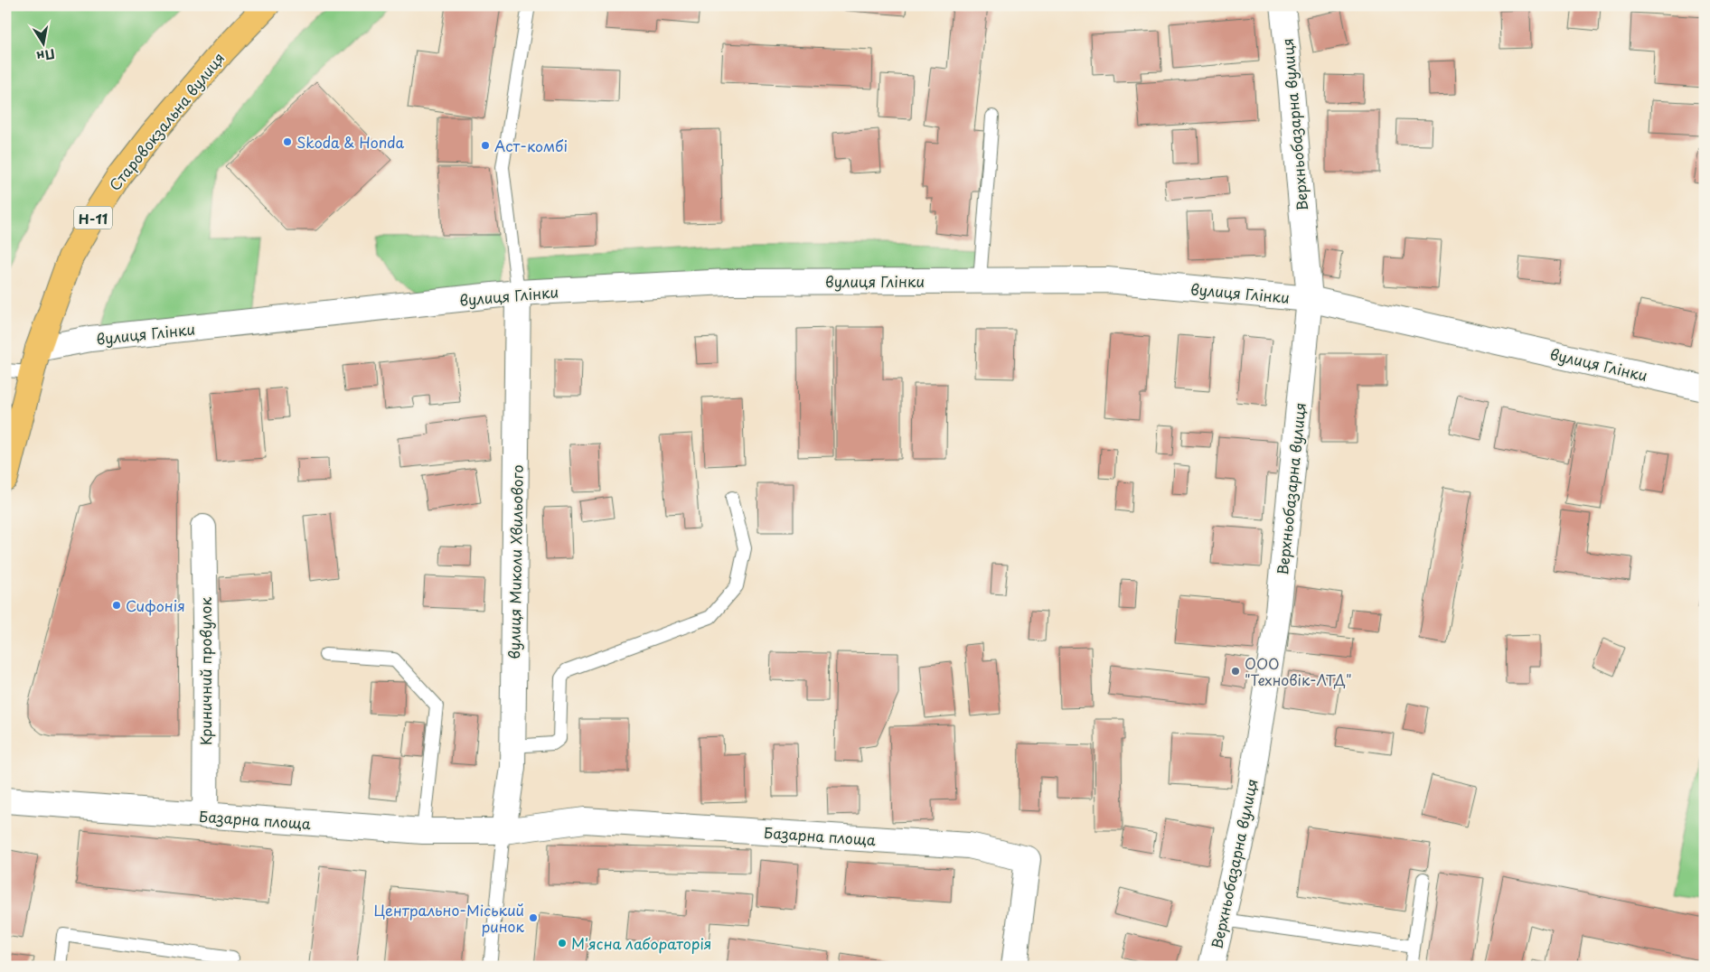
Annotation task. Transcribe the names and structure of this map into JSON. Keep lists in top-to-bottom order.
{
  "streets": {
    "main road": ["Старовокзальна вулиця", "Н-11"],
    "street": [
      "Верхньобазарна вулиця",
      "вулиця Глінки",
      "вулиця Миколи Хвильового",
      "Криничний провулок",
      "Базарна площа"
    ]
  },
  "crossings": [
    ["Старовокзальна вулиця", "вулиця Глінки"],
    ["Верхньобазарна вулиця", "вулиця Глінки"],
    ["вулиця Глінки", "вулиця Миколи Хвильового"],
    ["вулиця Миколи Хвильового", "Базарна площа"],
    ["Криничний провулок", "Базарна площа"]
  ],
  "places": [
    "Skoda & Honda",
    "Аст-комбі",
    "Сифонія",
    "ООО \"Техновік-ЛТД\"",
    "Центрально-Міський ринок",
    "М'ясна лабораторія"
  ],
  "north": "bottom"
}
